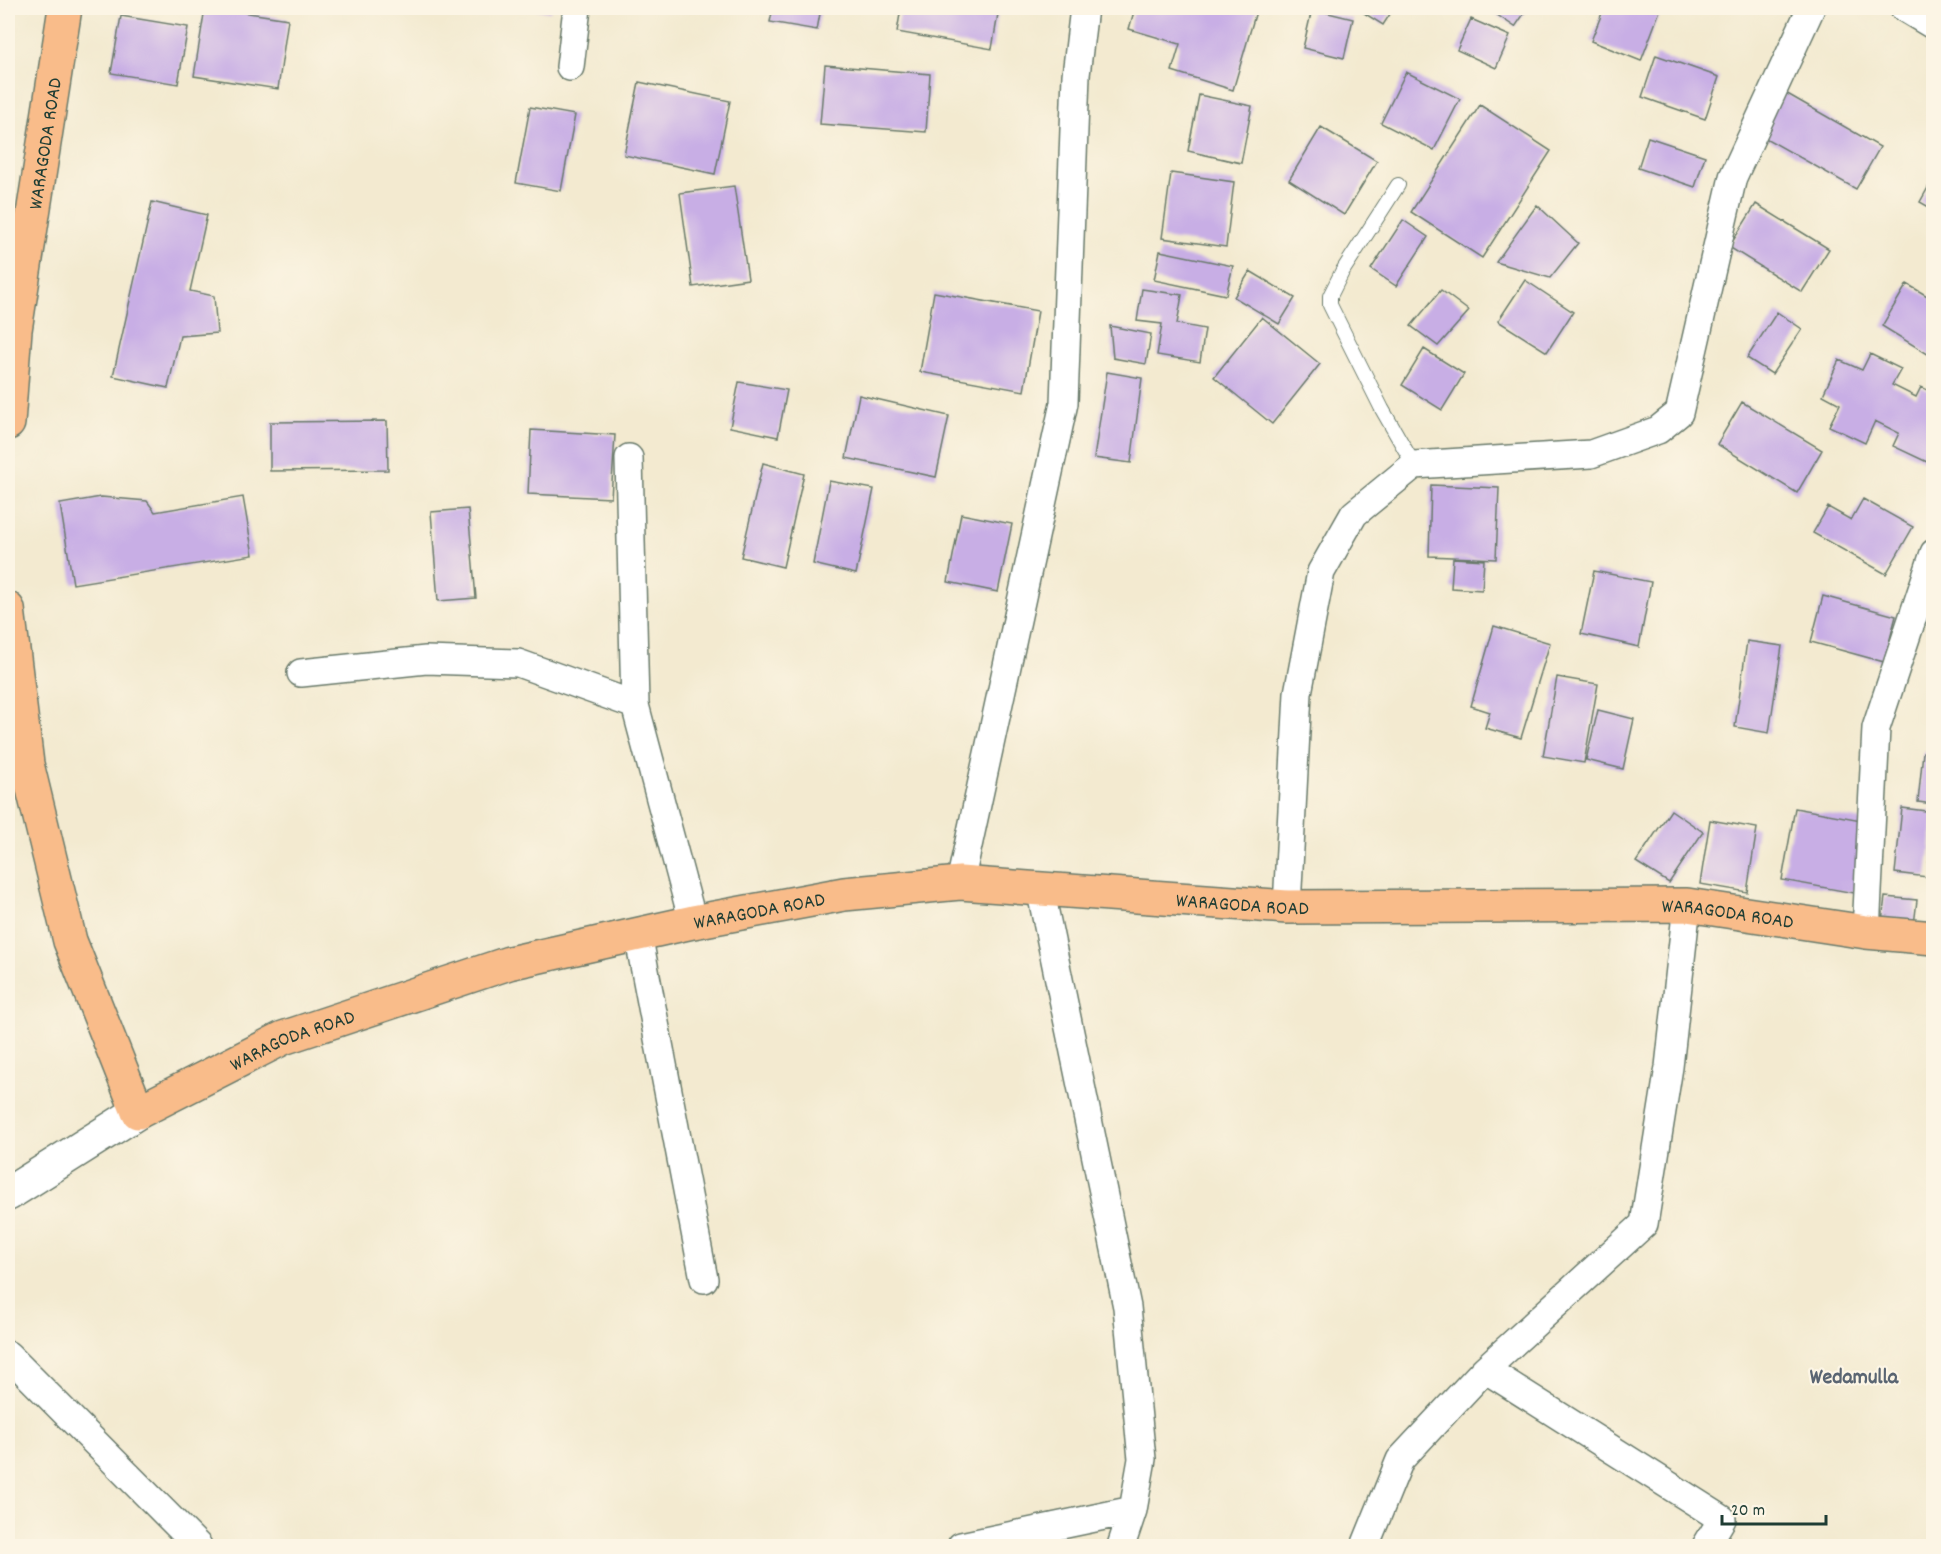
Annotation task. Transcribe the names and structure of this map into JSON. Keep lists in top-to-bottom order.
{
  "streets": {
    "main road": ["WARAGODA ROAD"]
  },
  "districts": ["Wedamulla"],
  "scale_bar": "20 m"
}
